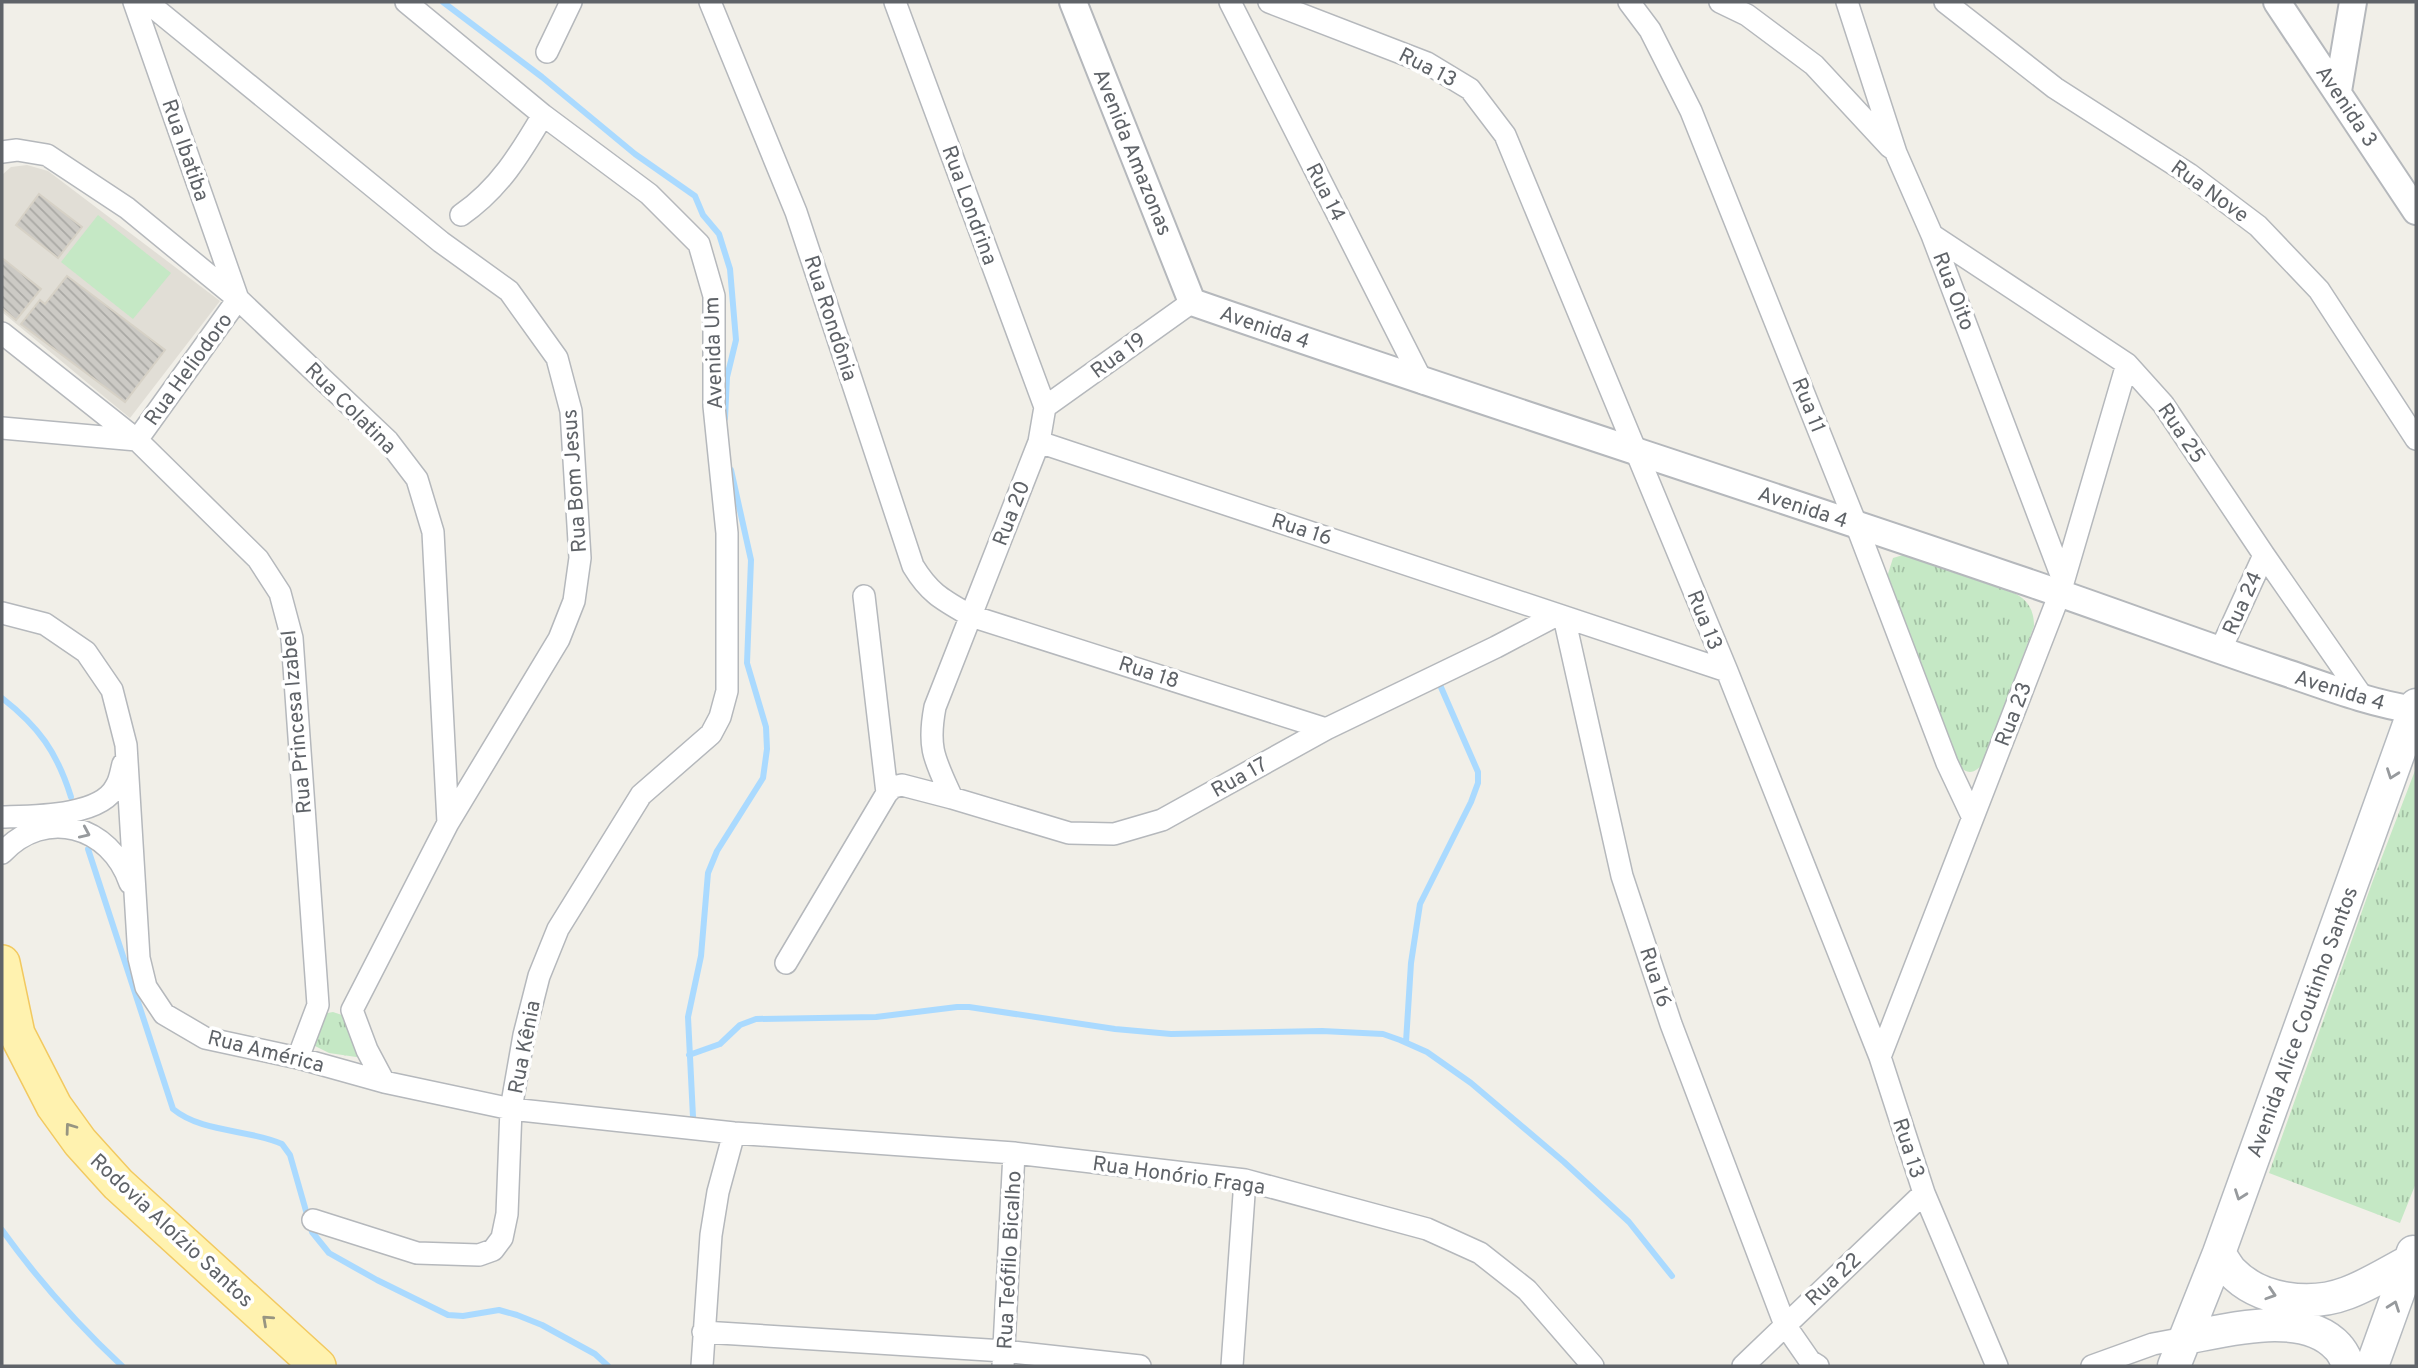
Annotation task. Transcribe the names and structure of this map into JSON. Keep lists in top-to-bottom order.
{
  "streets": {
    "main road": ["Avenida Alice Coutinho Santos", "Rodovia Aloízio Santos"],
    "street": [
      "Rua 13",
      "Avenida 3",
      "Rua Ibatiba",
      "Avenida Amazonas",
      "Rua Nove",
      "Rua 14",
      "Rua Londrina",
      "Rua Oito",
      "Rua Rondônia",
      "Avenida 4",
      "Avenida Um",
      "Rua 19",
      "Rua Heliodoro",
      "Rua 11",
      "Rua Colatina",
      "Rua 25",
      "Rua Bom Jesus",
      "Rua 20",
      "Rua 16",
      "Rua 24",
      "Rua 18",
      "Rua 23",
      "Rua Princesa Izabel",
      "Rua 17",
      "Rua Kênia",
      "Rua América",
      "Rua Honório Fraga",
      "Rua Teófilo Bicalho",
      "Rua 22"
    ]
  },
  "crossings": [
    ["Rua 13", "Avenida 4"],
    ["Rua 13", "Rua 16"],
    ["Rua 13", "Rua 23"],
    ["Rua 13", "Rua 22"],
    ["Rua Ibatiba", "Rua Heliodoro"],
    ["Rua Ibatiba", "Rua Colatina"],
    ["Avenida Amazonas", "Avenida 4"],
    ["Avenida Amazonas", "Rua 19"],
    ["Rua 14", "Avenida 4"],
    ["Rua Londrina", "Rua 19"],
    ["Rua Londrina", "Rua 20"],
    ["Rua Oito", "Avenida 4"],
    ["Rua Oito", "Rua 25"],
    ["Rua Oito", "Rua 23"],
    ["Rua Rondônia", "Rua 20"],
    ["Rua Rondônia", "Rua 18"],
    ["Avenida 4", "Rua 19"],
    ["Avenida 4", "Rua 11"],
    ["Avenida 4", "Rua 25"],
    ["Avenida 4", "Rua 24"],
    ["Avenida 4", "Rua 23"],
    ["Avenida 4", "Avenida Alice Coutinho Santos"],
    ["Avenida Um", "Rua Kênia"],
    ["Rua 19", "Rua 20"],
    ["Rua Heliodoro", "Rua Colatina"],
    ["Rua Heliodoro", "Rua Princesa Izabel"],
    ["Rua 11", "Rua 23"],
    ["Rua Colatina", "Rua Bom Jesus"],
    ["Rua 25", "Rua 24"],
    ["Rua 25", "Rua 23"],
    ["Rua 20", "Rua 16"],
    ["Rua 20", "Rua 18"],
    ["Rua 20", "Rua 17"],
    ["Rua 16", "Rua 17"],
    ["Rua 16", "Rua 22"],
    ["Rua 18", "Rua 17"],
    ["Rua Princesa Izabel", "Rua América"],
    ["Rua Kênia", "Rua América"],
    ["Rua América", "Rua Honório Fraga"],
    ["Rua Honório Fraga", "Rua Teófilo Bicalho"]
  ],
  "one_way": ["Avenida Alice Coutinho Santos", "Rodovia Aloízio Santos"]
}
